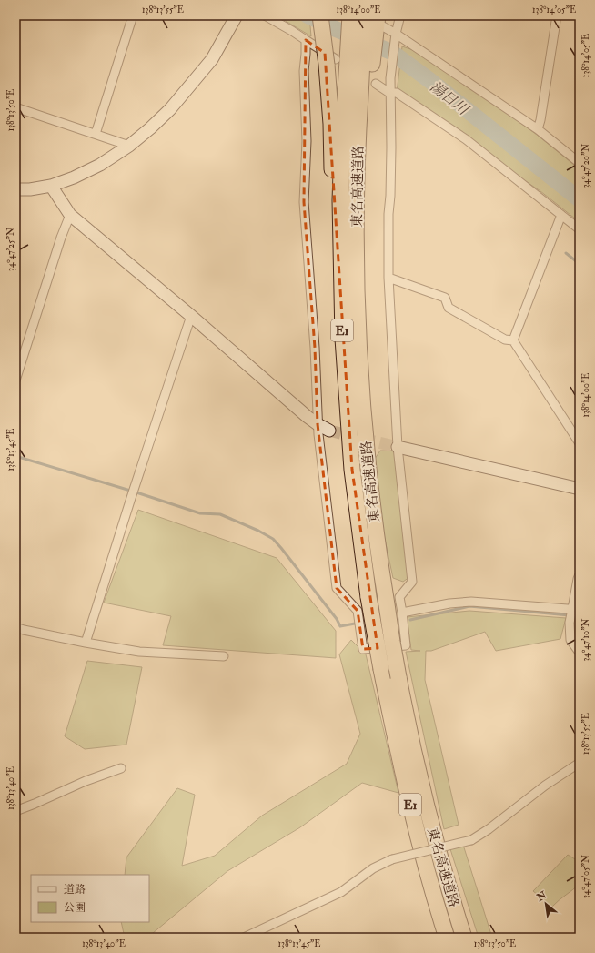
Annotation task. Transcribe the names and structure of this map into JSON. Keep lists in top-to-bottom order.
{
  "streets": {
    "highway": ["東名高速道路", "E1"]
  },
  "water": ["湯日川"],
  "legend": ["道路", "公園"],
  "north": "top left",
  "coordinates": [
    "138°13'55\"E",
    "138°14'00\"E",
    "138°14'05\"E",
    "138°13'50\"E",
    "34°47'20\"N",
    "34°47'25\"N",
    "138°13'45\"E",
    "34°47'10\"N",
    "138°13'40\"E",
    "34°47'05\"N"
  ]
}
